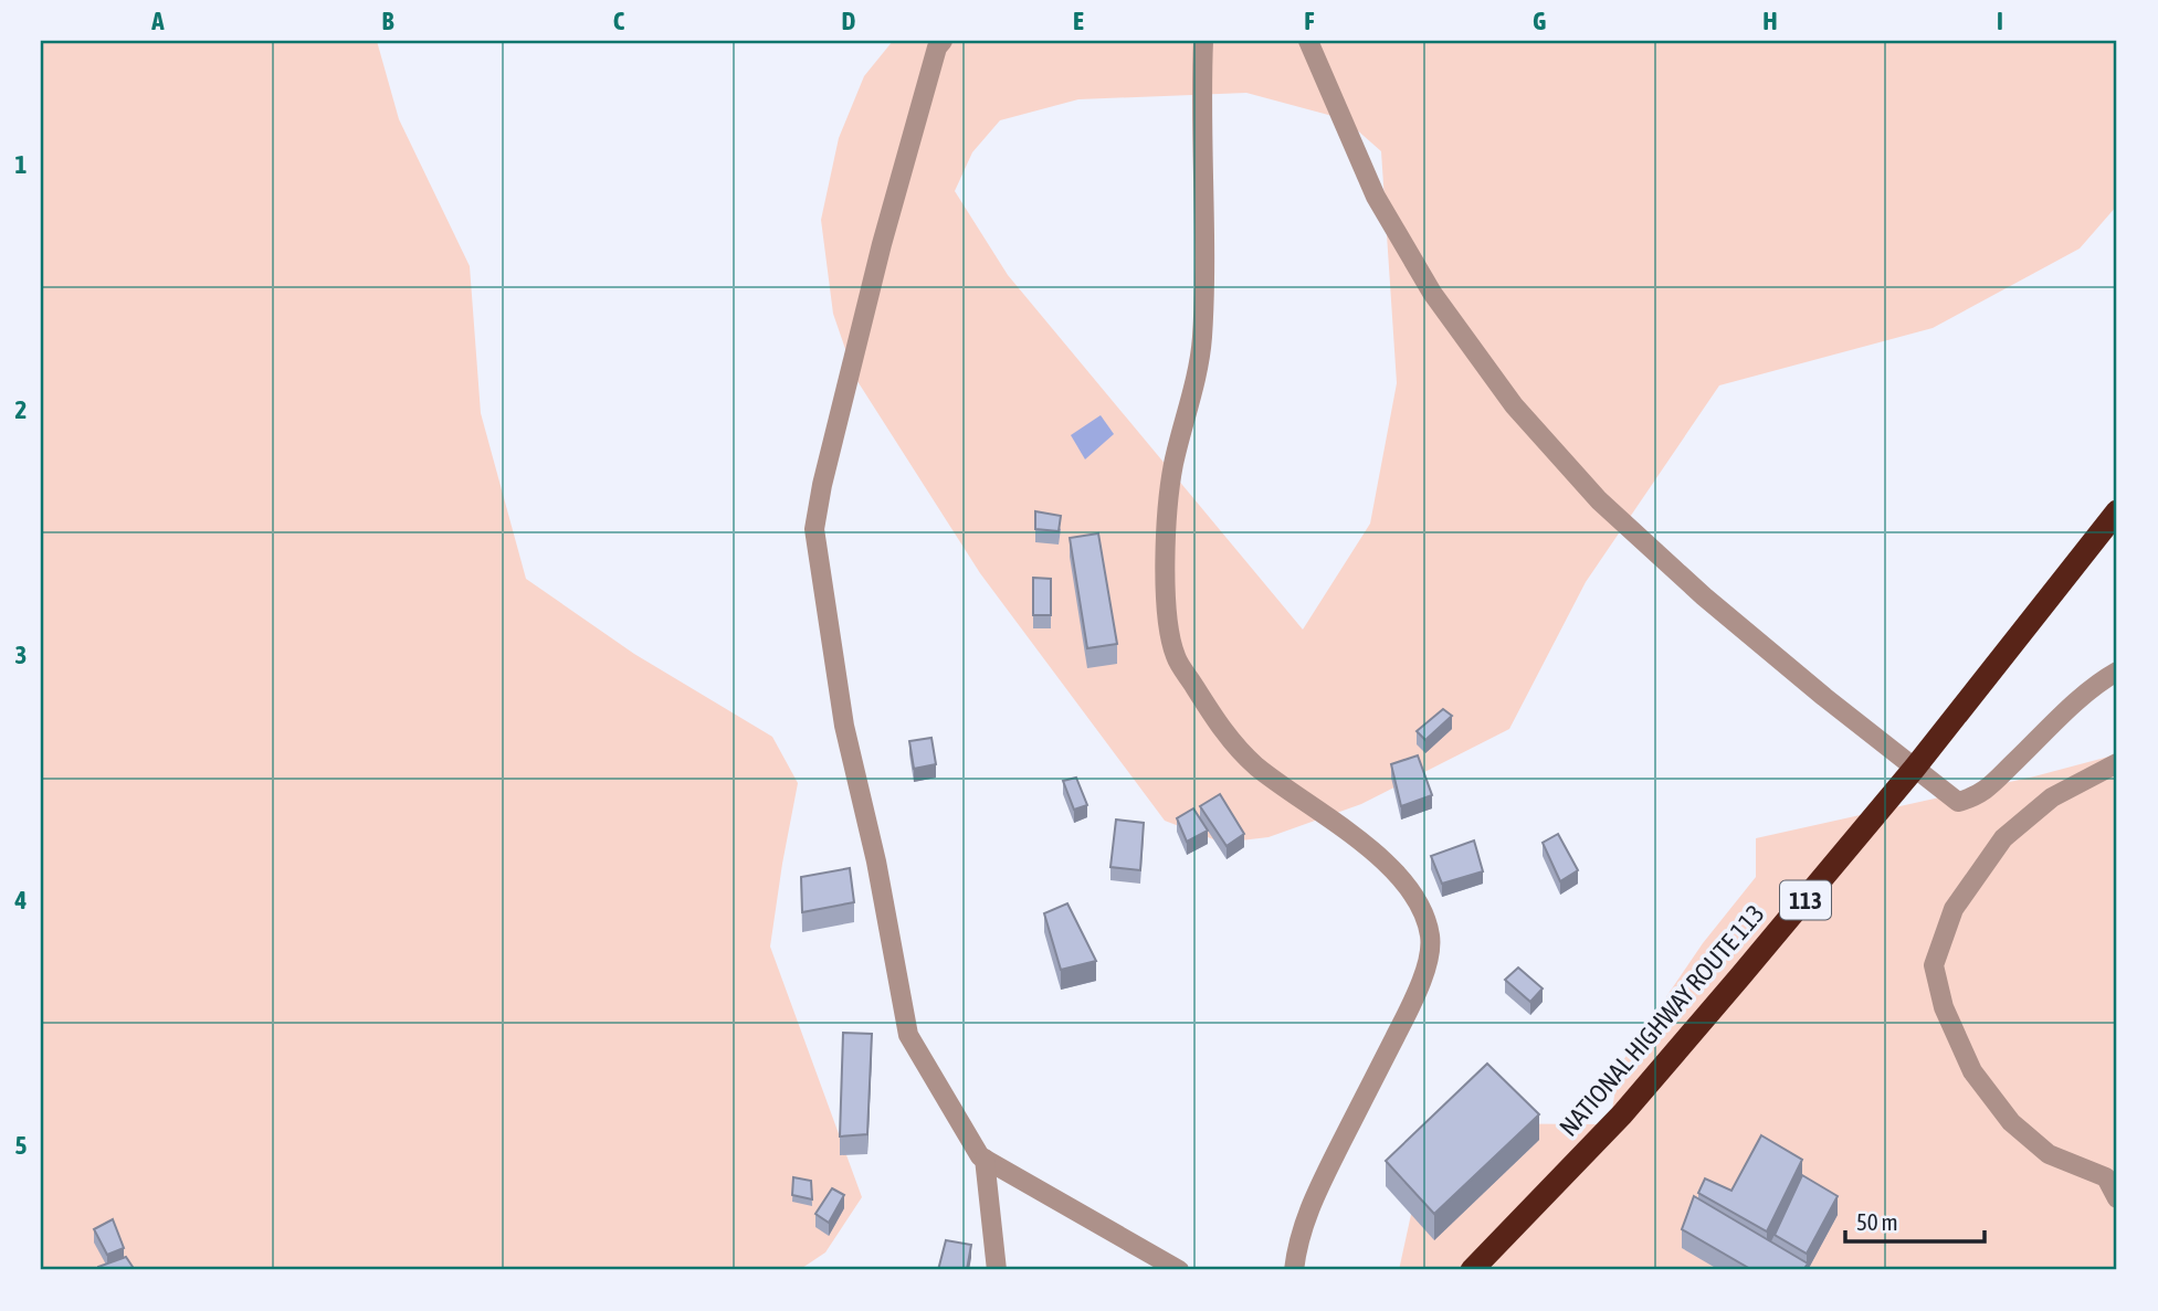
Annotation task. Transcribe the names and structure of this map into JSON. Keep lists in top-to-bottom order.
{
  "streets": {
    "highway": ["113", "NATIONAL HIGHWAY ROUTE 113"]
  },
  "scale_bar": "50 m",
  "grid": {
    "columns": [
      "A",
      "B",
      "C",
      "D",
      "E",
      "F",
      "G",
      "H",
      "I"
    ],
    "rows": [
      "1",
      "2",
      "3",
      "4",
      "5"
    ]
  }
}
